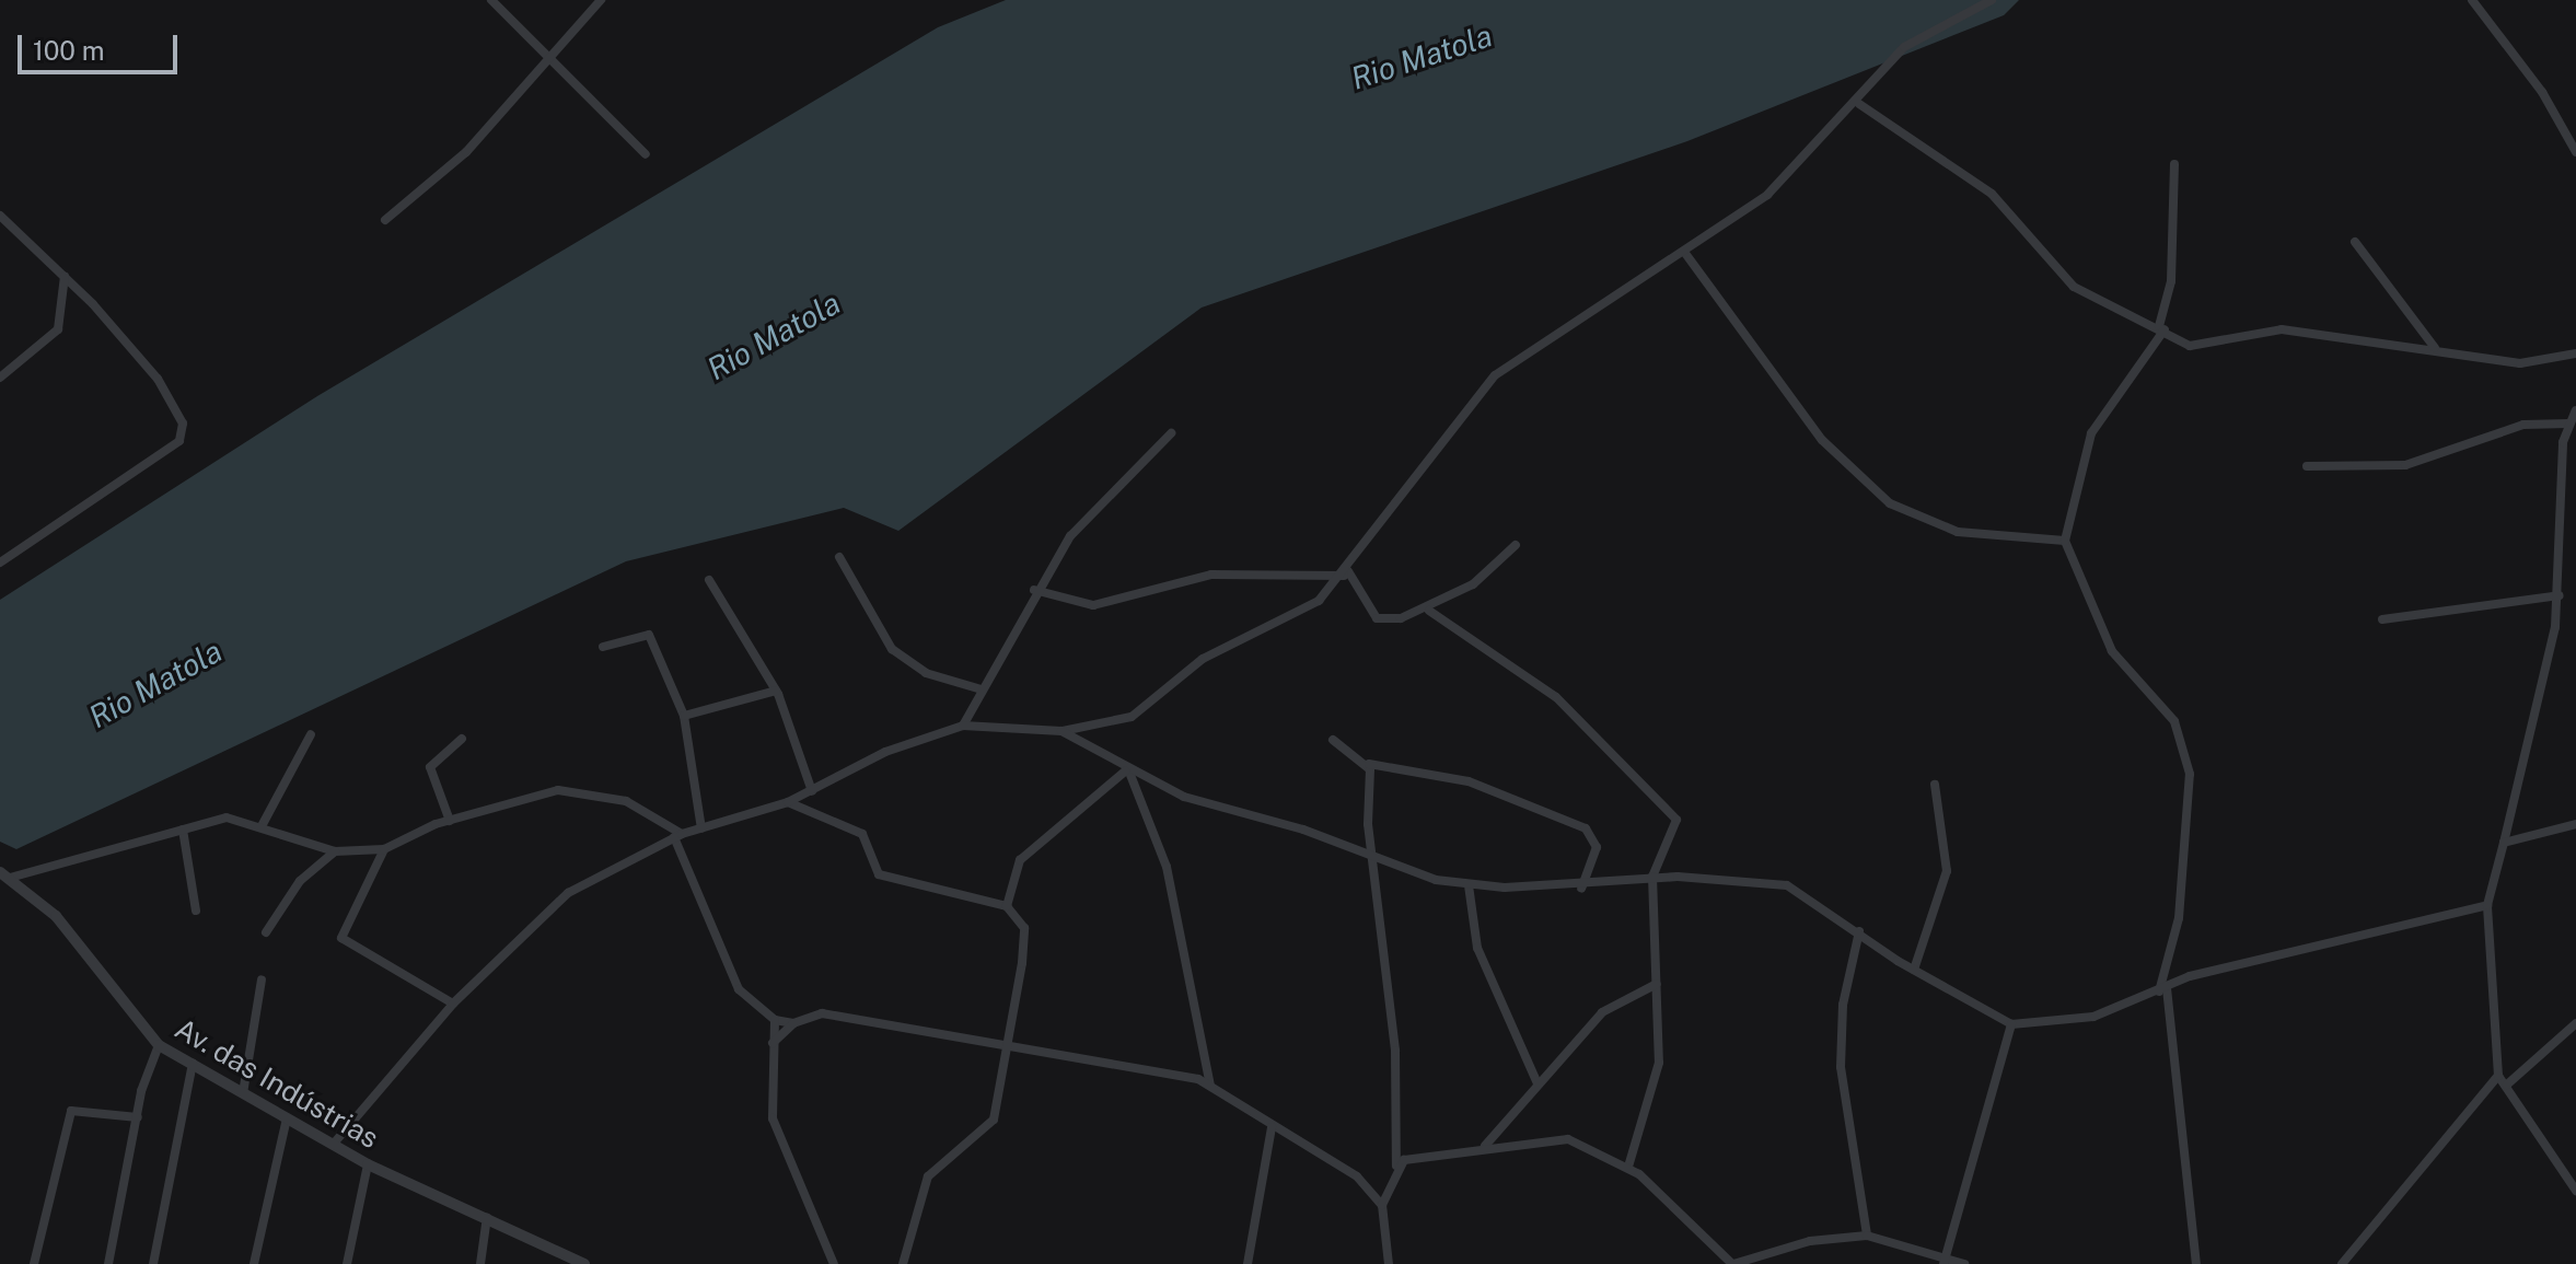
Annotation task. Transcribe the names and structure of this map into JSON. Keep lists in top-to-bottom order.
{
  "streets": {
    "street": ["Av. das Indústrias"]
  },
  "water": ["Rio Matola"],
  "scale_bar": "100 m"
}
